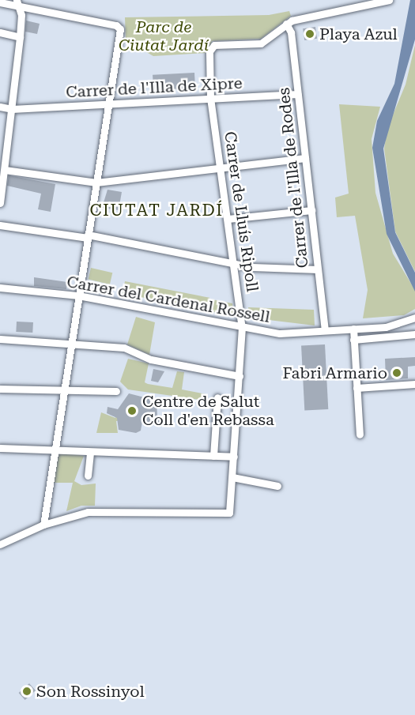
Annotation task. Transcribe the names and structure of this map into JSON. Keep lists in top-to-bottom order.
{
  "streets": {
    "street": [
      "Carrer de l'Illa de Xipre",
      "Carrer de l'Illa de Rodes",
      "Carrer de Lluís Ripoll",
      "Carrer del Cardenal Rossell"
    ]
  },
  "crossings": [
    ["Carrer de l'Illa de Xipre", "Carrer de l'Illa de Rodes"],
    ["Carrer de l'Illa de Xipre", "Carrer de Lluís Ripoll"],
    ["Carrer de l'Illa de Rodes", "Carrer de Lluís Ripoll"],
    ["Carrer de l'Illa de Rodes", "Carrer del Cardenal Rossell"],
    ["Carrer de Lluís Ripoll", "Carrer del Cardenal Rossell"]
  ],
  "districts": ["CIUTAT JARDÍ"],
  "parks": ["Parc de Ciutat Jardí"],
  "places": [
    "Playa Azul",
    "Fabri Armario",
    "Centre de Salut Coll d'en Rebassa",
    "Son Rossinyol"
  ]
}
